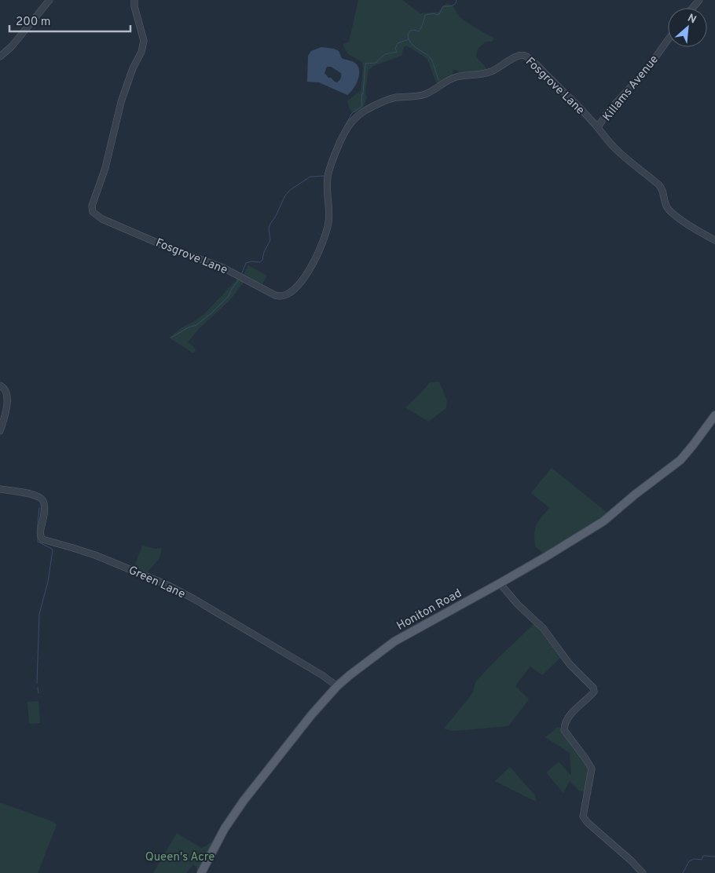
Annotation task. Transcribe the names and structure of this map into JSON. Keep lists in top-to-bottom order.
{
  "streets": {
    "main road": ["Honiton Road"],
    "street": ["Fosgrove Lane", "Killams Avenue", "Green Lane"]
  },
  "crossings": [
    ["Fosgrove Lane", "Killams Avenue"],
    ["Green Lane", "Honiton Road"]
  ],
  "parks": ["Queen's Acre"],
  "scale_bar": "200 m",
  "north": "top right"
}
